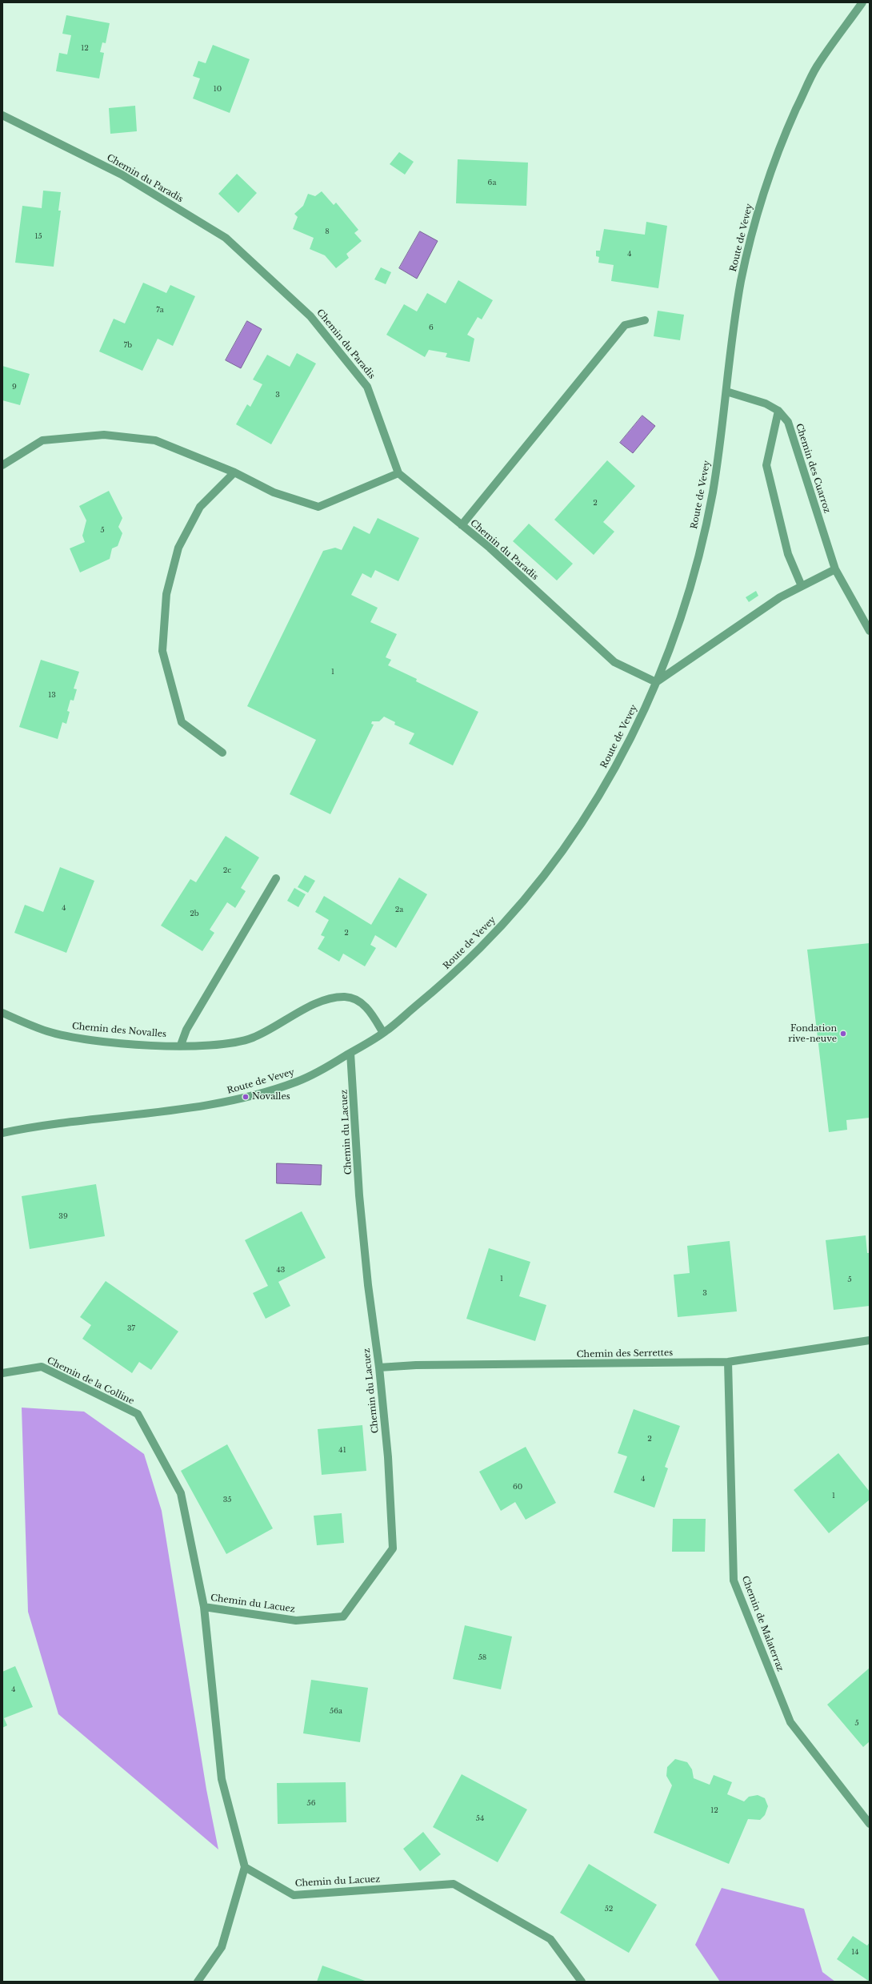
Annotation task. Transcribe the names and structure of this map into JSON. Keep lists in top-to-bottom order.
{
  "streets": {
    "street": [
      "Chemin du Paradis",
      "Route de Vevey",
      "Chemin des Cuarroz",
      "Chemin des Novalles",
      "Chemin du Lacuez",
      "Chemin des Serrettes",
      "Chemin de la Colline",
      "Chemin de Malaterraz"
    ]
  },
  "crossings": [
    ["Chemin du Paradis", "Route de Vevey"],
    ["Route de Vevey", "Chemin des Cuarroz"],
    ["Route de Vevey", "Chemin des Novalles"],
    ["Route de Vevey", "Chemin du Lacuez"],
    ["Chemin du Lacuez", "Chemin des Serrettes"],
    ["Chemin du Lacuez", "Chemin de la Colline"],
    ["Chemin des Serrettes", "Chemin de Malaterraz"]
  ],
  "places": ["Fondation rive-neuve", "Novalles"],
  "house_numbers": [
    "12",
    "10",
    "6a",
    "8",
    "15",
    "4",
    "7a",
    "6",
    "7b",
    "9",
    "3",
    "2",
    "5",
    "1",
    "13",
    "2c",
    "4",
    "2a",
    "2b",
    "2",
    "39",
    "43",
    "1",
    "5",
    "3",
    "37",
    "2",
    "41",
    "4",
    "60",
    "1",
    "35",
    "58",
    "4",
    "56a",
    "5",
    "56",
    "12",
    "54",
    "52",
    "14"
  ]
}
